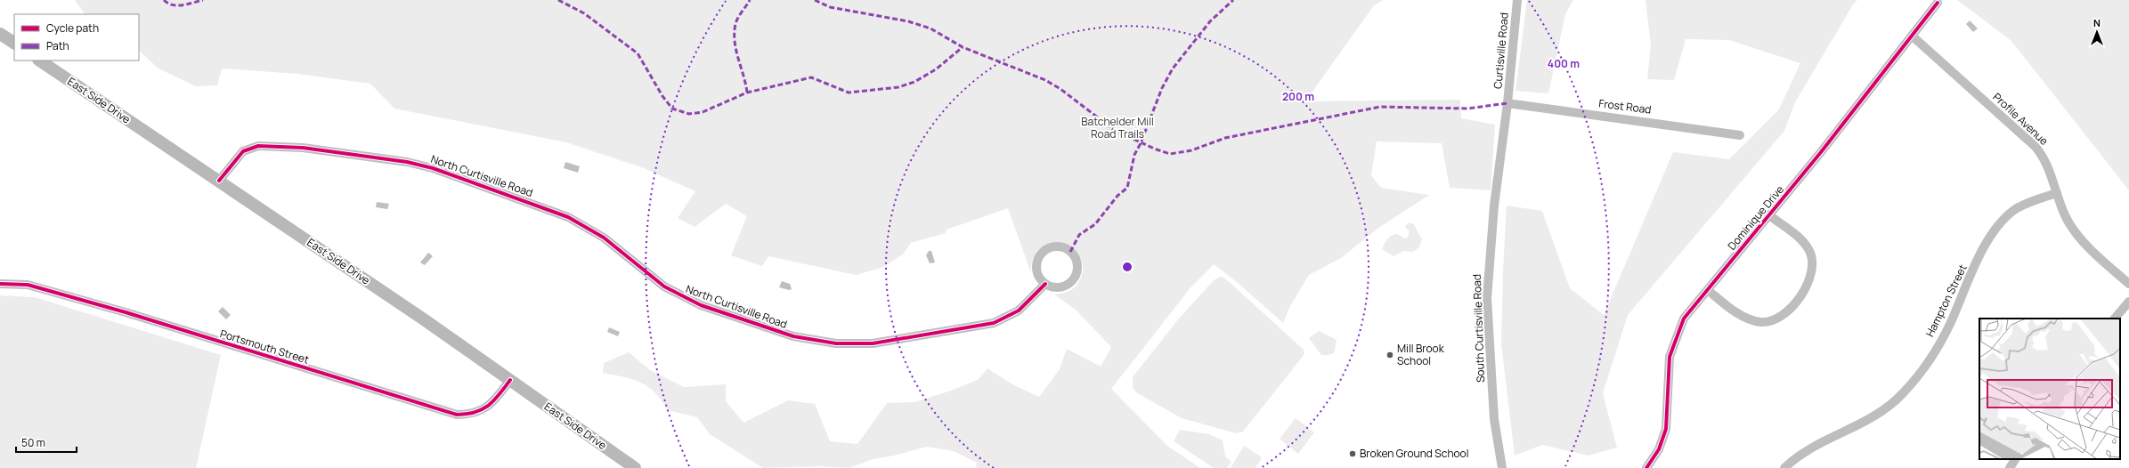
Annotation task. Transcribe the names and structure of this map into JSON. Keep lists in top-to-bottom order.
{
  "streets": {
    "main road": ["East Side Drive"],
    "street": [
      "Curtisville Road",
      "Frost Road",
      "Profile Avenue",
      "North Curtisville Road",
      "Dominique Drive",
      "Hampton Street",
      "South Curtisville Road",
      "Portsmouth Street"
    ]
  },
  "crossings": [
    ["Curtisville Road", "Frost Road"],
    ["Curtisville Road", "South Curtisville Road"],
    ["East Side Drive", "North Curtisville Road"],
    ["East Side Drive", "Portsmouth Street"],
    ["Frost Road", "South Curtisville Road"],
    ["Profile Avenue", "Dominique Drive"],
    ["Profile Avenue", "Hampton Street"]
  ],
  "parks": ["Batchelder Mill Road Trails"],
  "places": ["Mill Brook School", "Broken Ground School"],
  "legend": ["Cycle path", "Path"],
  "scale_bar": "50 m",
  "north": "top",
  "rings": ["400 m", "200 m"]
}
